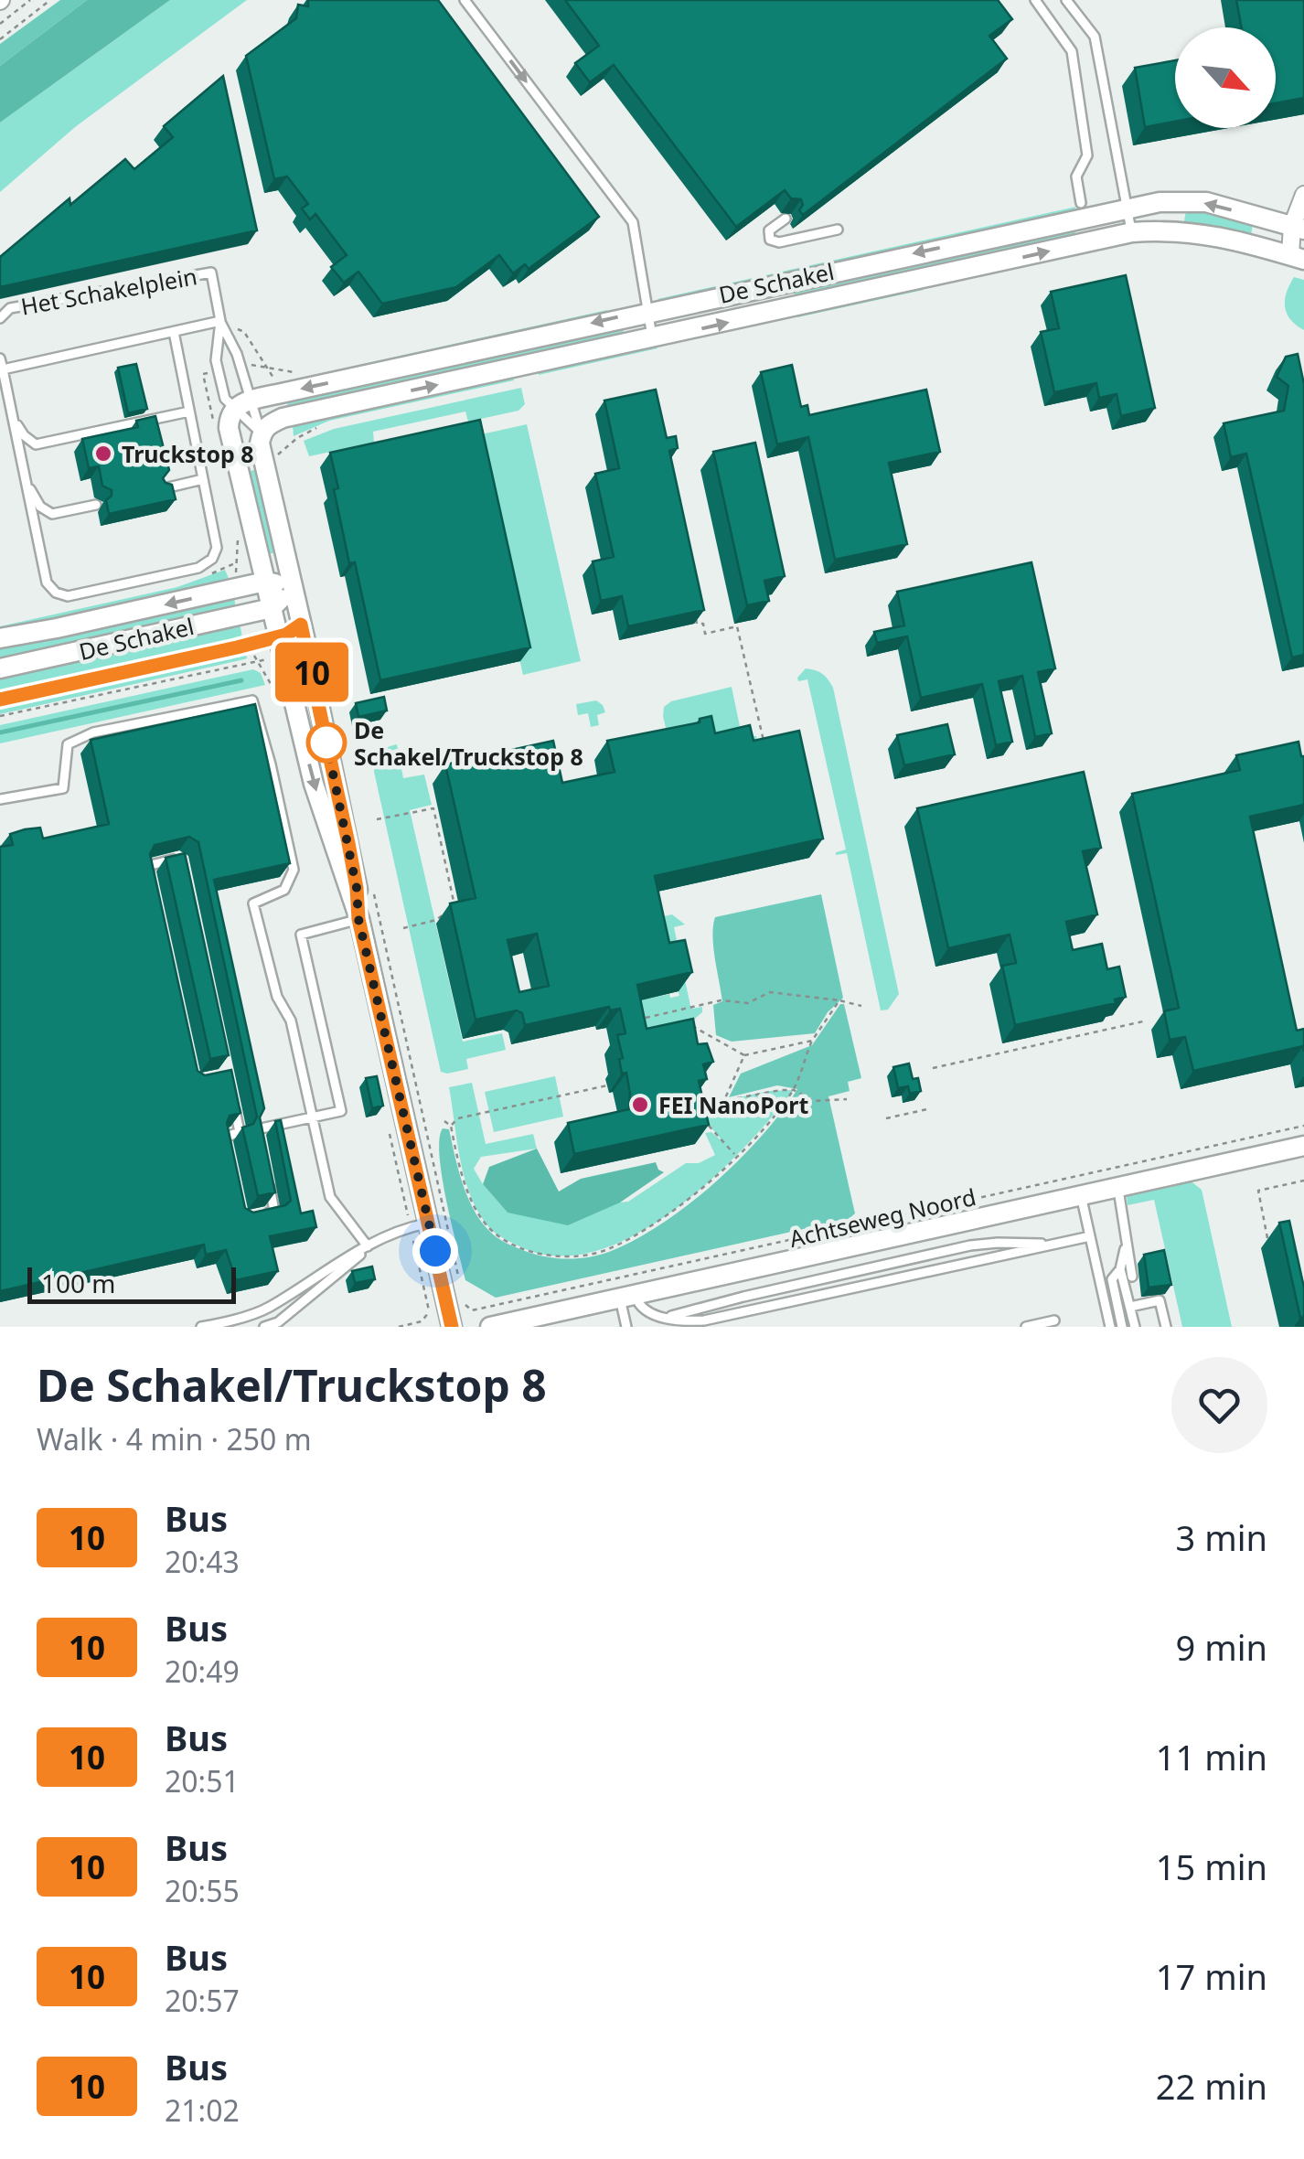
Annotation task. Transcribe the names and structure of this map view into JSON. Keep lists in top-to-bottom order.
{
  "streets": {
    "street": ["De Schakel", "Achtseweg Noord"],
    "lane": ["Het Schakelplein"]
  },
  "places": ["Truckstop 8", "De Schakel/Truckstop 8", "FEI NanoPort"],
  "lines": ["bus line 10"],
  "scale_bar": "100 m",
  "north": "bottom right",
  "page": {
    "on_map": "10",
    "scale": "100 m",
    "heading": ["De Schakel/Truckstop 8", "Walk · 4 min · 250 m"],
    "list": [
      {
        "mark": "10",
        "name": "Bus",
        "note": "20:43",
        "value": "3 min"
      },
      {
        "mark": "10",
        "name": "Bus",
        "note": "20:49",
        "value": "9 min"
      },
      {
        "mark": "10",
        "name": "Bus",
        "note": "20:51",
        "value": "11 min"
      },
      {
        "mark": "10",
        "name": "Bus",
        "note": "20:55",
        "value": "15 min"
      },
      {
        "mark": "10",
        "name": "Bus",
        "note": "20:57",
        "value": "17 min"
      },
      {
        "mark": "10",
        "name": "Bus",
        "note": "21:02",
        "value": "22 min"
      }
    ]
  }
}
